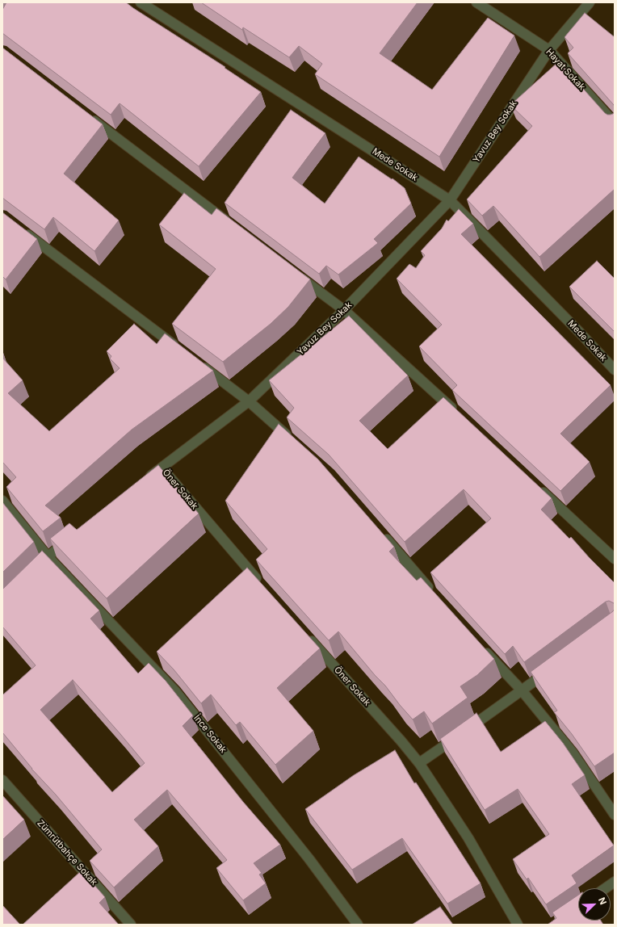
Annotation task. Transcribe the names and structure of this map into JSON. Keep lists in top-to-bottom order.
{
  "streets": {
    "street": [
      "Hayat Sokak",
      "Yavuz Bey Sokak",
      "Mede Sokak",
      "Öner Sokak",
      "İnce Sokak",
      "Zümrütbahçe Sokak"
    ]
  },
  "crossings": [
    ["Hayat Sokak", "Yavuz Bey Sokak"],
    ["Yavuz Bey Sokak", "Mede Sokak"],
    ["Yavuz Bey Sokak", "Öner Sokak"]
  ],
  "north": "top right"
}
